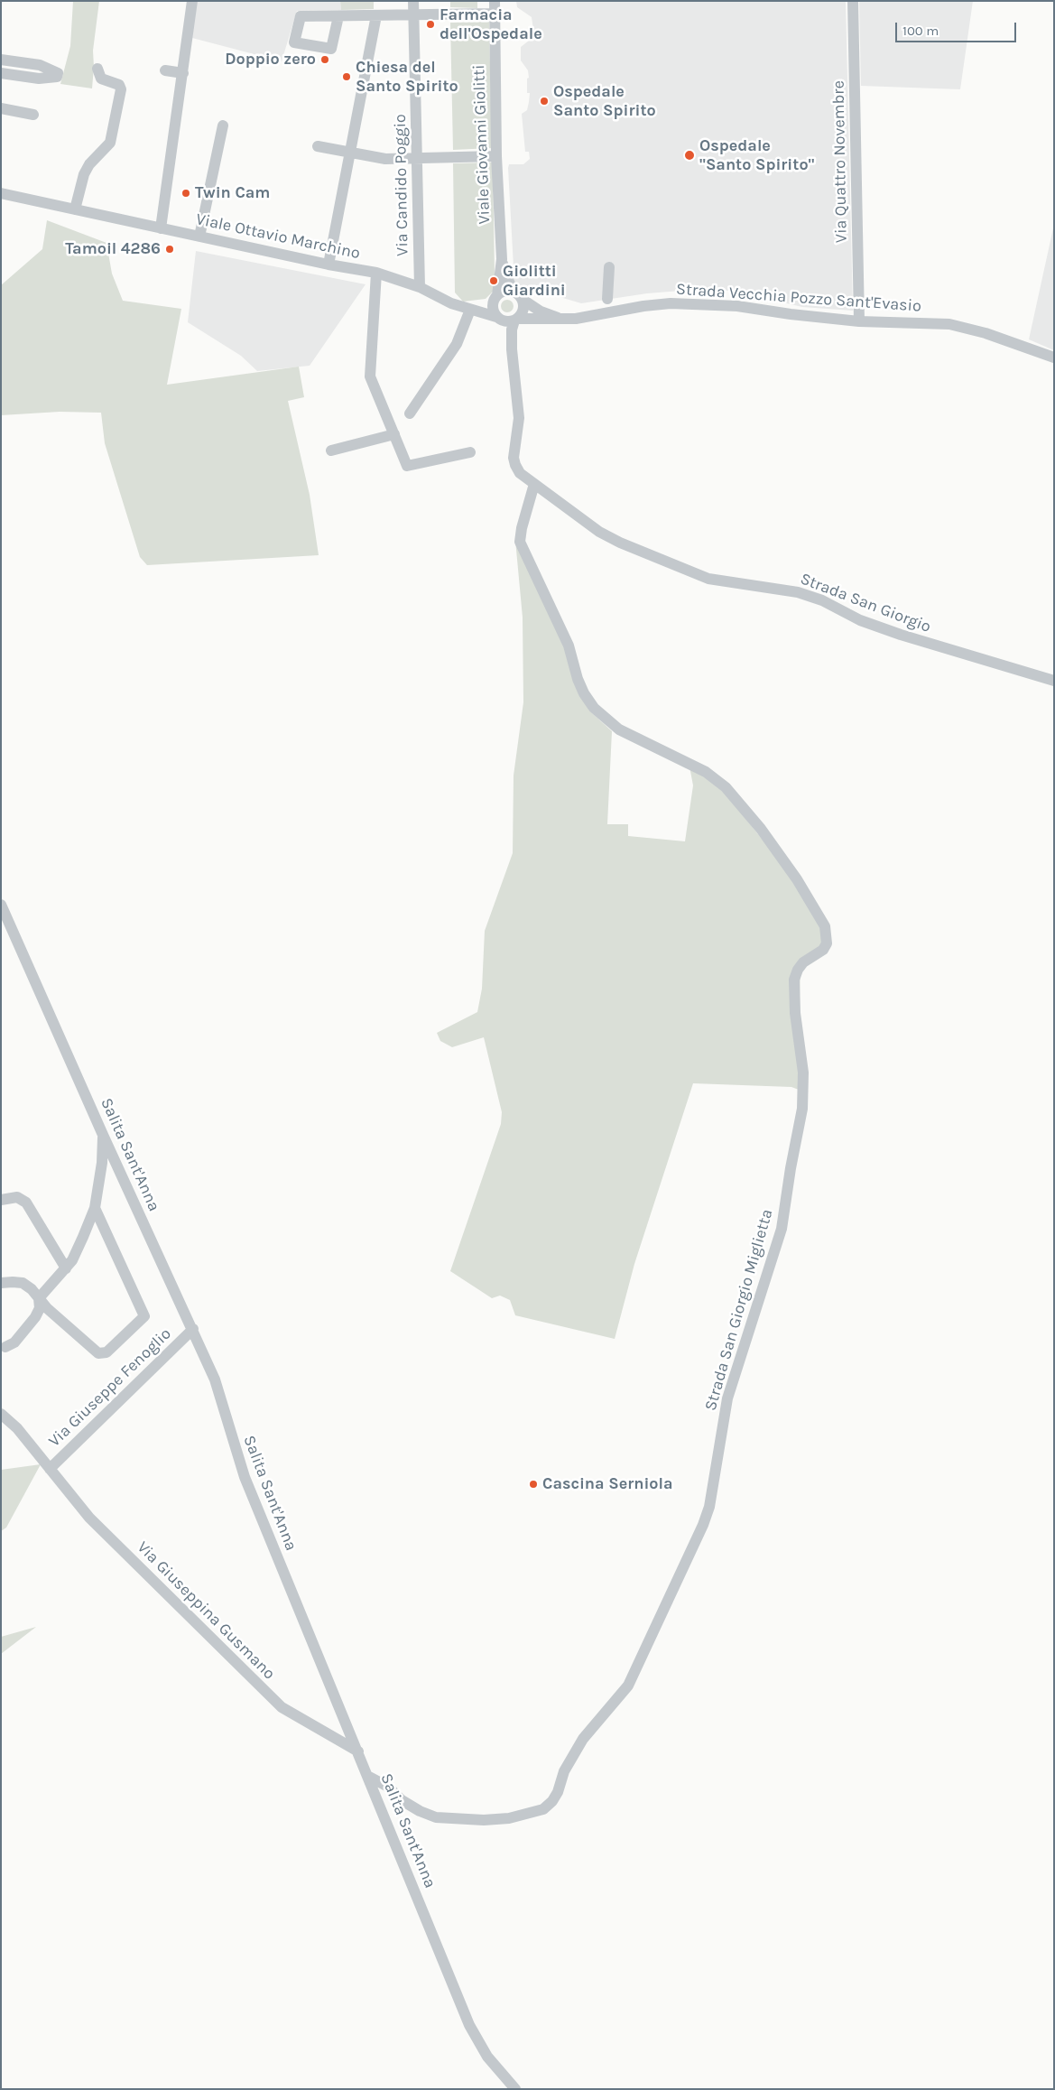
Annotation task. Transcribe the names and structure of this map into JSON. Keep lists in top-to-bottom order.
{
  "streets": {
    "street": [
      "Viale Giovanni Giolitti",
      "Via Quattro Novembre",
      "Via Candido Poggio",
      "Viale Ottavio Marchino",
      "Strada Vecchia Pozzo Sant'Evasio",
      "Strada San Giorgio",
      "Salita Sant'Anna",
      "Strada San Giorgio Miglietta",
      "Via Giuseppe Fenoglio",
      "Via Giuseppina Gusmano"
    ]
  },
  "crossings": [
    ["Viale Giovanni Giolitti", "Viale Ottavio Marchino"],
    ["Viale Giovanni Giolitti", "Strada Vecchia Pozzo Sant'Evasio"],
    ["Viale Giovanni Giolitti", "Strada San Giorgio"],
    ["Via Quattro Novembre", "Strada Vecchia Pozzo Sant'Evasio"],
    ["Via Candido Poggio", "Viale Ottavio Marchino"],
    ["Viale Ottavio Marchino", "Strada Vecchia Pozzo Sant'Evasio"],
    ["Viale Ottavio Marchino", "Strada San Giorgio"],
    ["Strada Vecchia Pozzo Sant'Evasio", "Strada San Giorgio"],
    ["Strada San Giorgio", "Strada San Giorgio Miglietta"],
    ["Salita Sant'Anna", "Strada San Giorgio Miglietta"],
    ["Salita Sant'Anna", "Via Giuseppe Fenoglio"],
    ["Salita Sant'Anna", "Via Giuseppina Gusmano"],
    ["Via Giuseppe Fenoglio", "Via Giuseppina Gusmano"]
  ],
  "places": [
    "Farmacia dell'Ospedale",
    "Doppio zero",
    "Chiesa del Santo Spirito",
    "Ospedale Santo Spirito",
    "Ospedale \"Santo Spirito\"",
    "Twin Cam",
    "Tamoil 4286",
    "Giolitti Giardini",
    "Cascina Serniola"
  ],
  "scale_bar": "100 m"
}
